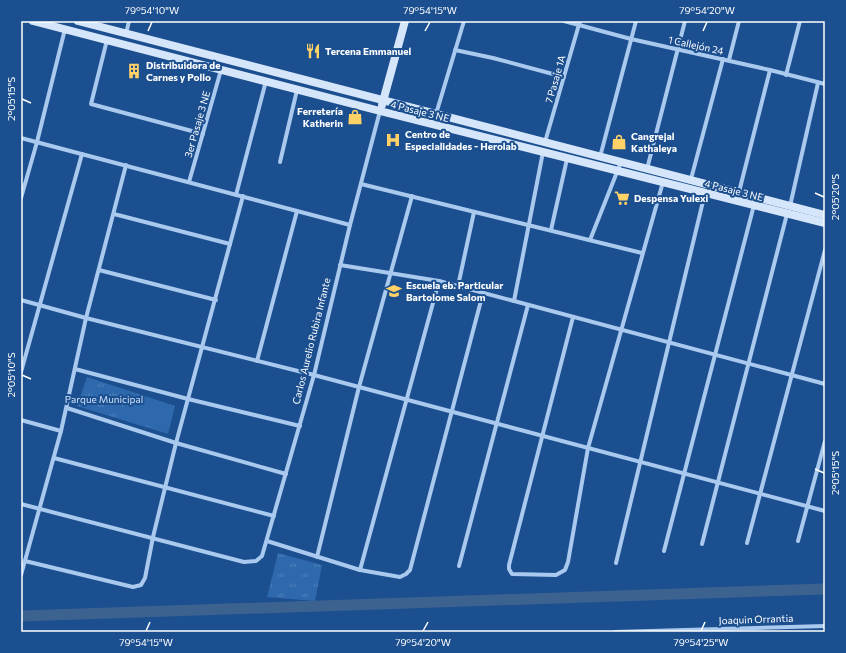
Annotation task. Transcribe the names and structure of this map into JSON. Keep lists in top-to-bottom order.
{
  "streets": {
    "street": [
      "1 Callejón 24",
      "7 Pasaje 1A",
      "4 Pasaje 3 NE",
      "3er Pasaje 3 NE",
      "Carlos Aurelio Rubira Infante",
      "Joaquin Orrantia"
    ]
  },
  "crossings": [
    ["1 Callejón 24", "7 Pasaje 1A"],
    ["7 Pasaje 1A", "4 Pasaje 3 NE"],
    ["4 Pasaje 3 NE", "3er Pasaje 3 NE"],
    ["4 Pasaje 3 NE", "Carlos Aurelio Rubira Infante"]
  ],
  "parks": ["Parque Municipal"],
  "places": {
    "restaurant": ["Tercena Emmanuel"],
    "building": ["Distribuidora de Carnes y Pollo"],
    "shop": ["Ferretería Katherin", "Cangrejal Kathaleya"],
    "hospital": ["Centro de Especialidades - Herolab"],
    "supermarket": ["Despensa Yulexi"],
    "school or university": ["Escuela eb. Particular Bartolome Salom"]
  },
  "coordinates": [
    "79°54'10\"W",
    "79°54'15\"W",
    "79°54'20\"W",
    "2°05'15\"S",
    "2°05'20\"S",
    "2°05'10\"S",
    "79°54'25\"W"
  ]
}
